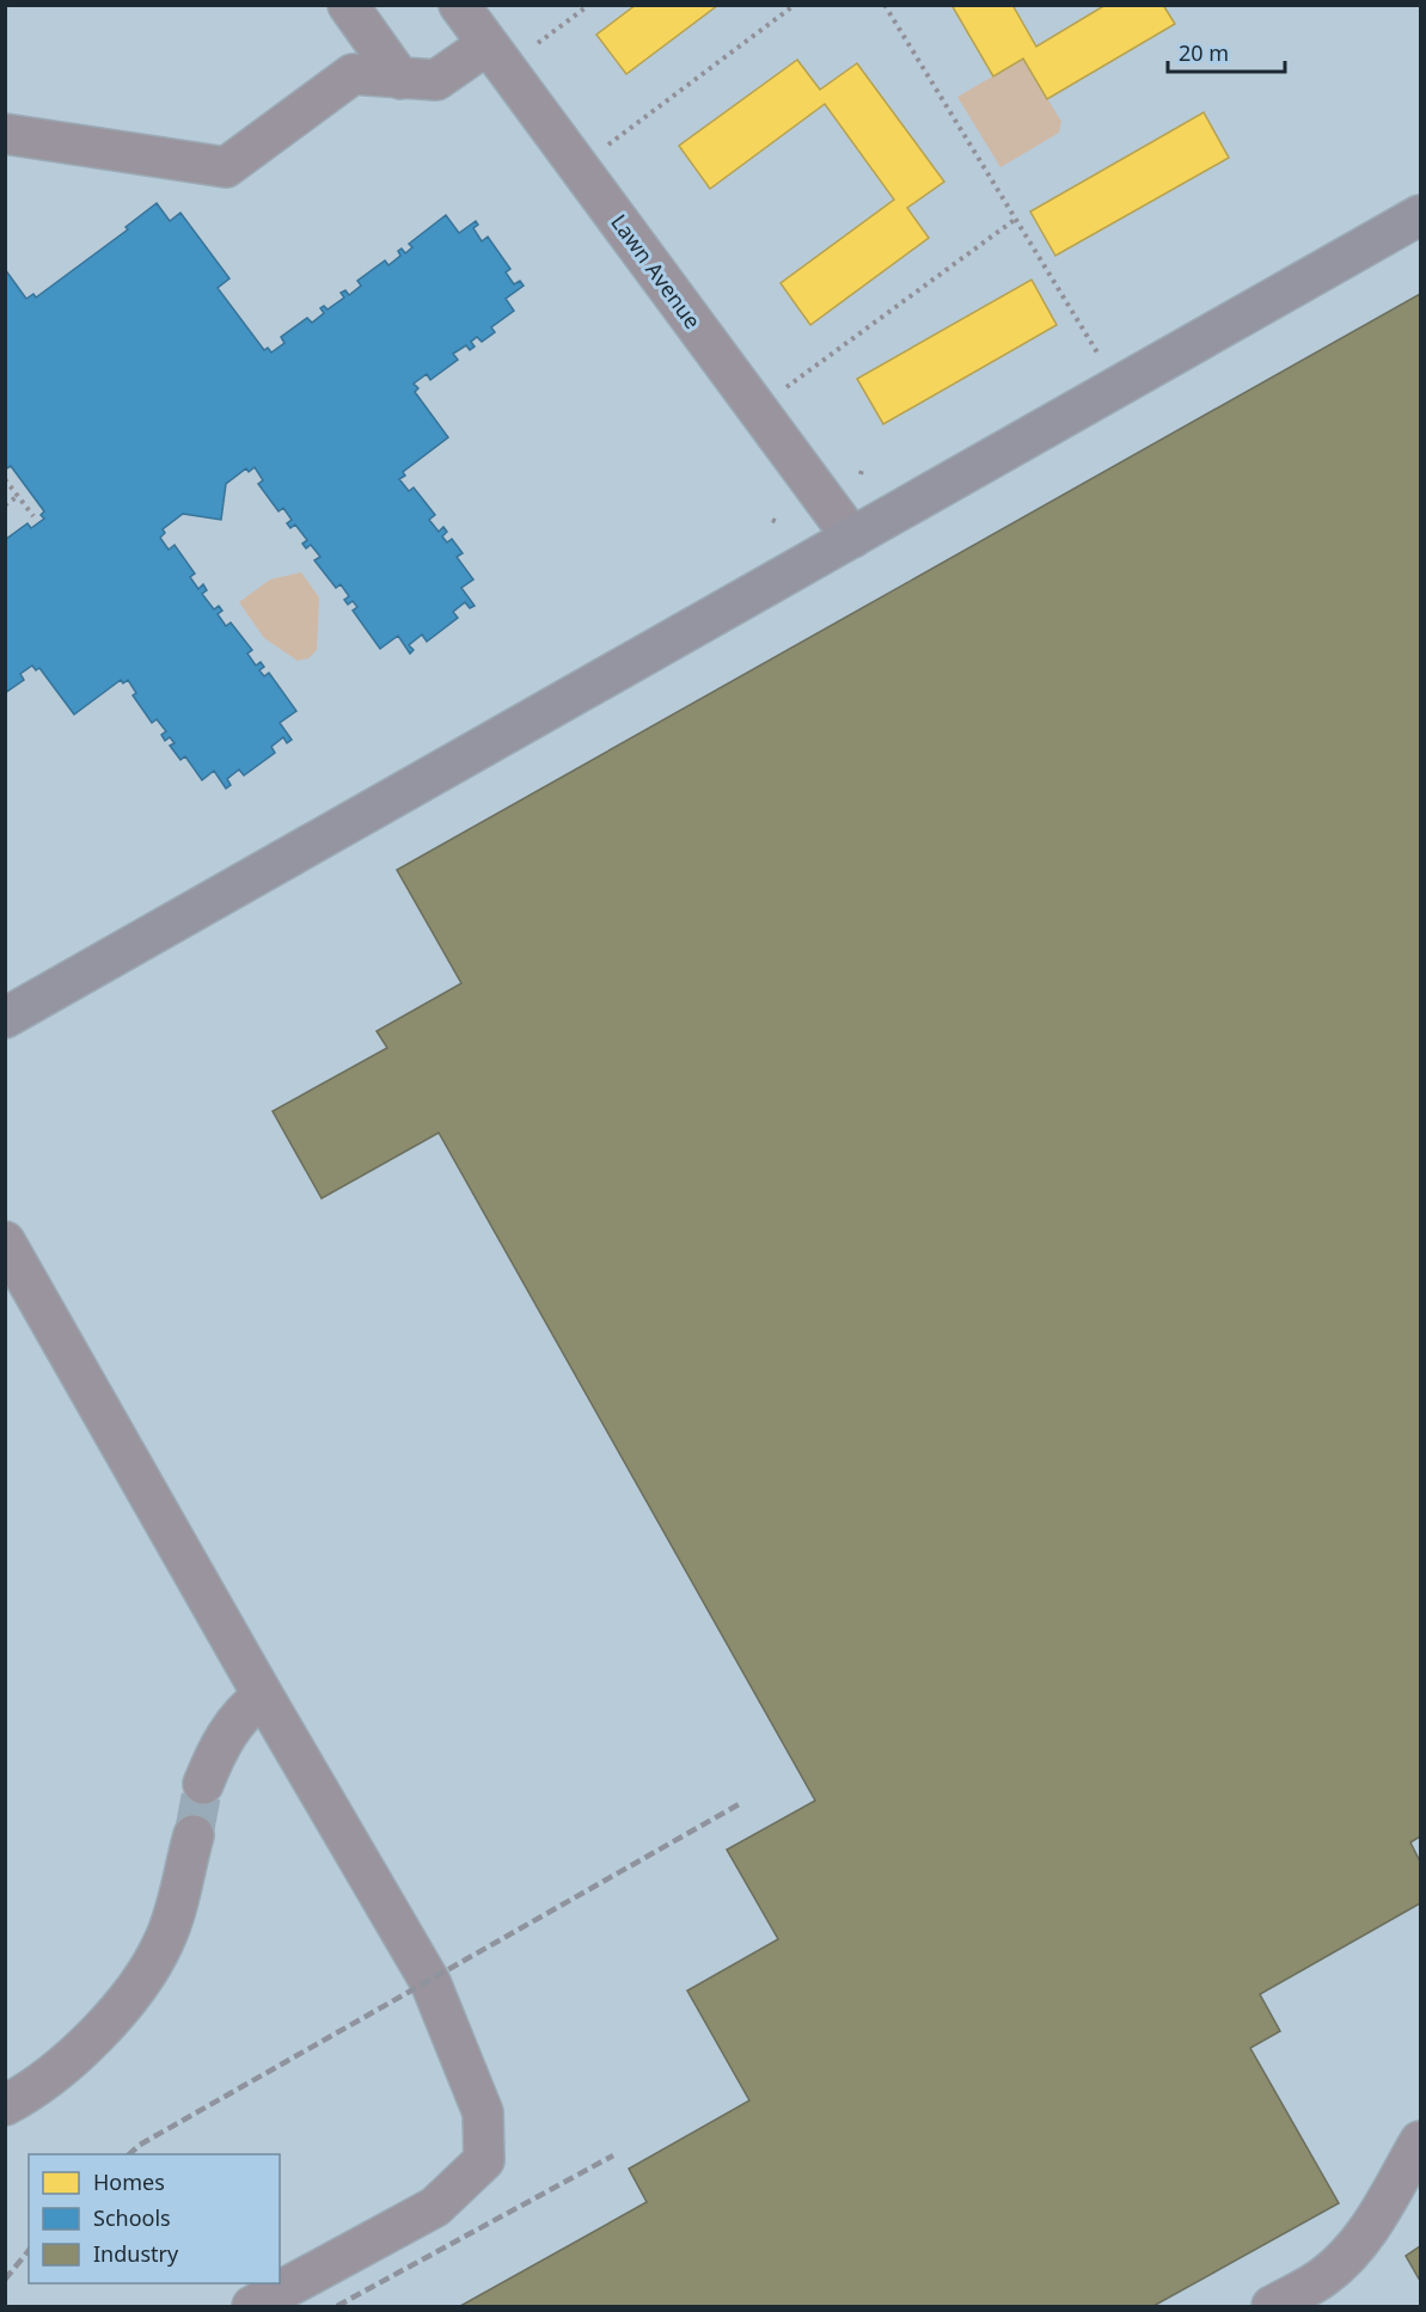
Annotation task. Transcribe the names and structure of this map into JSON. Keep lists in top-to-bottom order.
{
  "streets": {
    "street": ["Lawn Avenue"]
  },
  "legend": ["Homes", "Schools", "Industry"],
  "scale_bar": "20 m"
}
